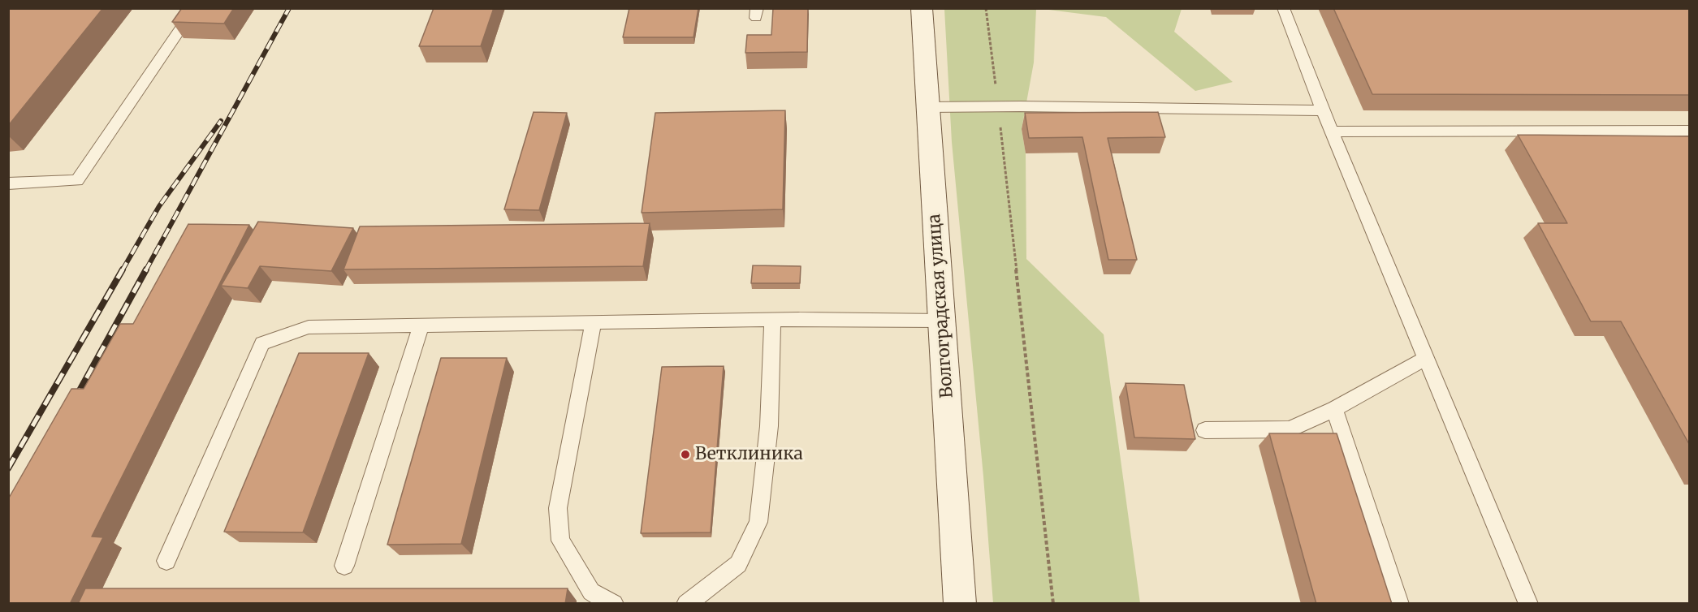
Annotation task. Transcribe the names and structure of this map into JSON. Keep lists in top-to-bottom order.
{
  "streets": {
    "main road": ["Волгоградская улица"]
  },
  "places": ["Ветклиника"]
}
